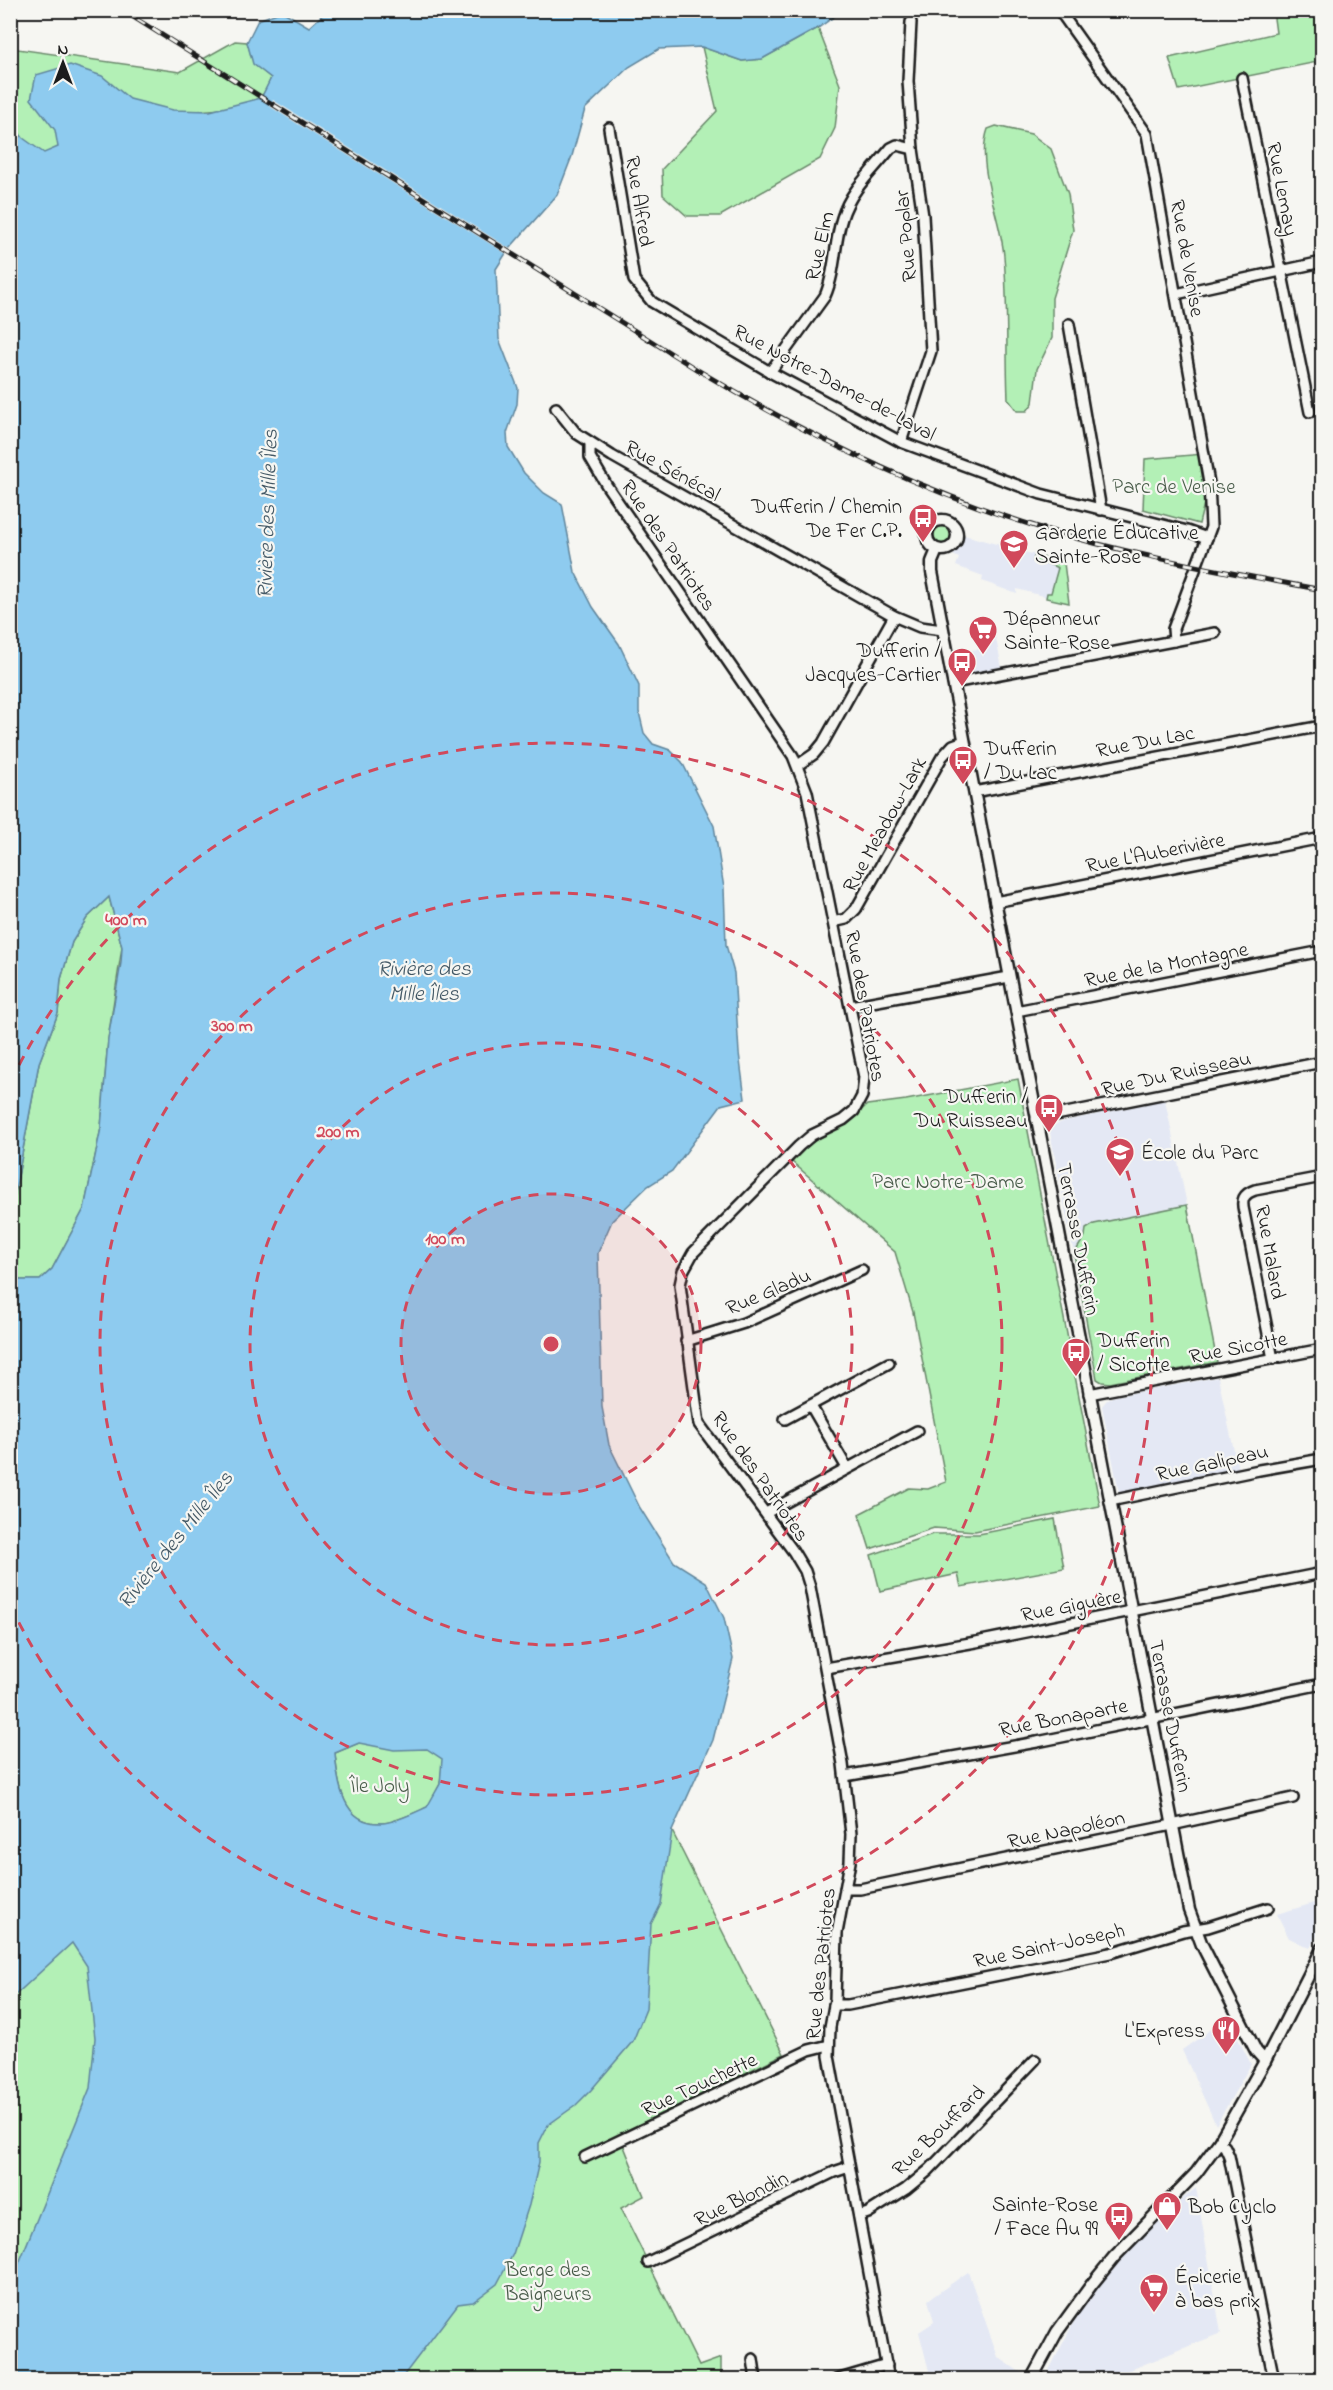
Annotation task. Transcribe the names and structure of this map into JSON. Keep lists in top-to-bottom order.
{
  "streets": {
    "street": [
      "Rue Lemay",
      "Rue Alfred",
      "Rue Poplar",
      "Rue Elm",
      "Rue de Venise",
      "Rue Notre-Dame-de-Laval",
      "Rue Sénécal",
      "Rue des Patriotes",
      "Rue Du Lac",
      "Rue Meadow-Lark",
      "Rue L'Auberivière",
      "Rue de la Montagne",
      "Rue Du Ruisseau",
      "Terrasse Dufferin",
      "Rue Malard",
      "Rue Gladu",
      "Rue Sicotte",
      "Rue Galipeau",
      "Rue Giguère",
      "Rue Bonaparte",
      "Rue Napoléon",
      "Rue Saint-Joseph",
      "Rue Touchette",
      "Rue Bouffard",
      "Rue Blondin"
    ]
  },
  "crossings": [
    ["Rue Alfred", "Rue Notre-Dame-de-Laval"],
    ["Rue Poplar", "Rue Elm"],
    ["Rue Poplar", "Rue Notre-Dame-de-Laval"],
    ["Rue Elm", "Rue Notre-Dame-de-Laval"],
    ["Rue de Venise", "Rue Notre-Dame-de-Laval"],
    ["Rue Sénécal", "Rue des Patriotes"],
    ["Rue Sénécal", "Terrasse Dufferin"],
    ["Rue des Patriotes", "Rue Meadow-Lark"],
    ["Rue des Patriotes", "Rue Gladu"],
    ["Rue des Patriotes", "Rue Giguère"],
    ["Rue des Patriotes", "Rue Bonaparte"],
    ["Rue des Patriotes", "Rue Napoléon"],
    ["Rue des Patriotes", "Rue Saint-Joseph"],
    ["Rue des Patriotes", "Rue Touchette"],
    ["Rue des Patriotes", "Rue Bouffard"],
    ["Rue des Patriotes", "Rue Blondin"],
    ["Rue Du Lac", "Terrasse Dufferin"],
    ["Rue Meadow-Lark", "Terrasse Dufferin"],
    ["Rue L'Auberivière", "Terrasse Dufferin"],
    ["Rue de la Montagne", "Terrasse Dufferin"],
    ["Rue Du Ruisseau", "Terrasse Dufferin"],
    ["Terrasse Dufferin", "Rue Sicotte"],
    ["Terrasse Dufferin", "Rue Galipeau"],
    ["Terrasse Dufferin", "Rue Giguère"],
    ["Terrasse Dufferin", "Rue Bonaparte"],
    ["Terrasse Dufferin", "Rue Napoléon"],
    ["Terrasse Dufferin", "Rue Saint-Joseph"],
    ["Rue Malard", "Rue Sicotte"]
  ],
  "water": ["Rivière des Mille Îles"],
  "parks": [
    "Parc de Venise",
    "Parc Notre-Dame",
    "Île Joly",
    "Berge des Baigneurs"
  ],
  "places": {
    "bus stop": [
      "Dufferin / Chemin De Fer C.P.",
      "Dufferin / Jacques-Cartier",
      "Dufferin / Du Lac",
      "Dufferin / Du Ruisseau",
      "Dufferin / Sicotte",
      "Sainte-Rose / Face Au 99"
    ],
    "school or university": ["Garderie Éducative Sainte-Rose", "École du Parc"],
    "supermarket": ["Dépanneur Sainte-Rose", "Épicerie à bas prix"],
    "restaurant": ["L'Express"],
    "shop": ["Bob Cyclo"]
  },
  "north": "top",
  "rings": [
    "400 m",
    "300 m",
    "200 m",
    "100 m"
  ]
}
